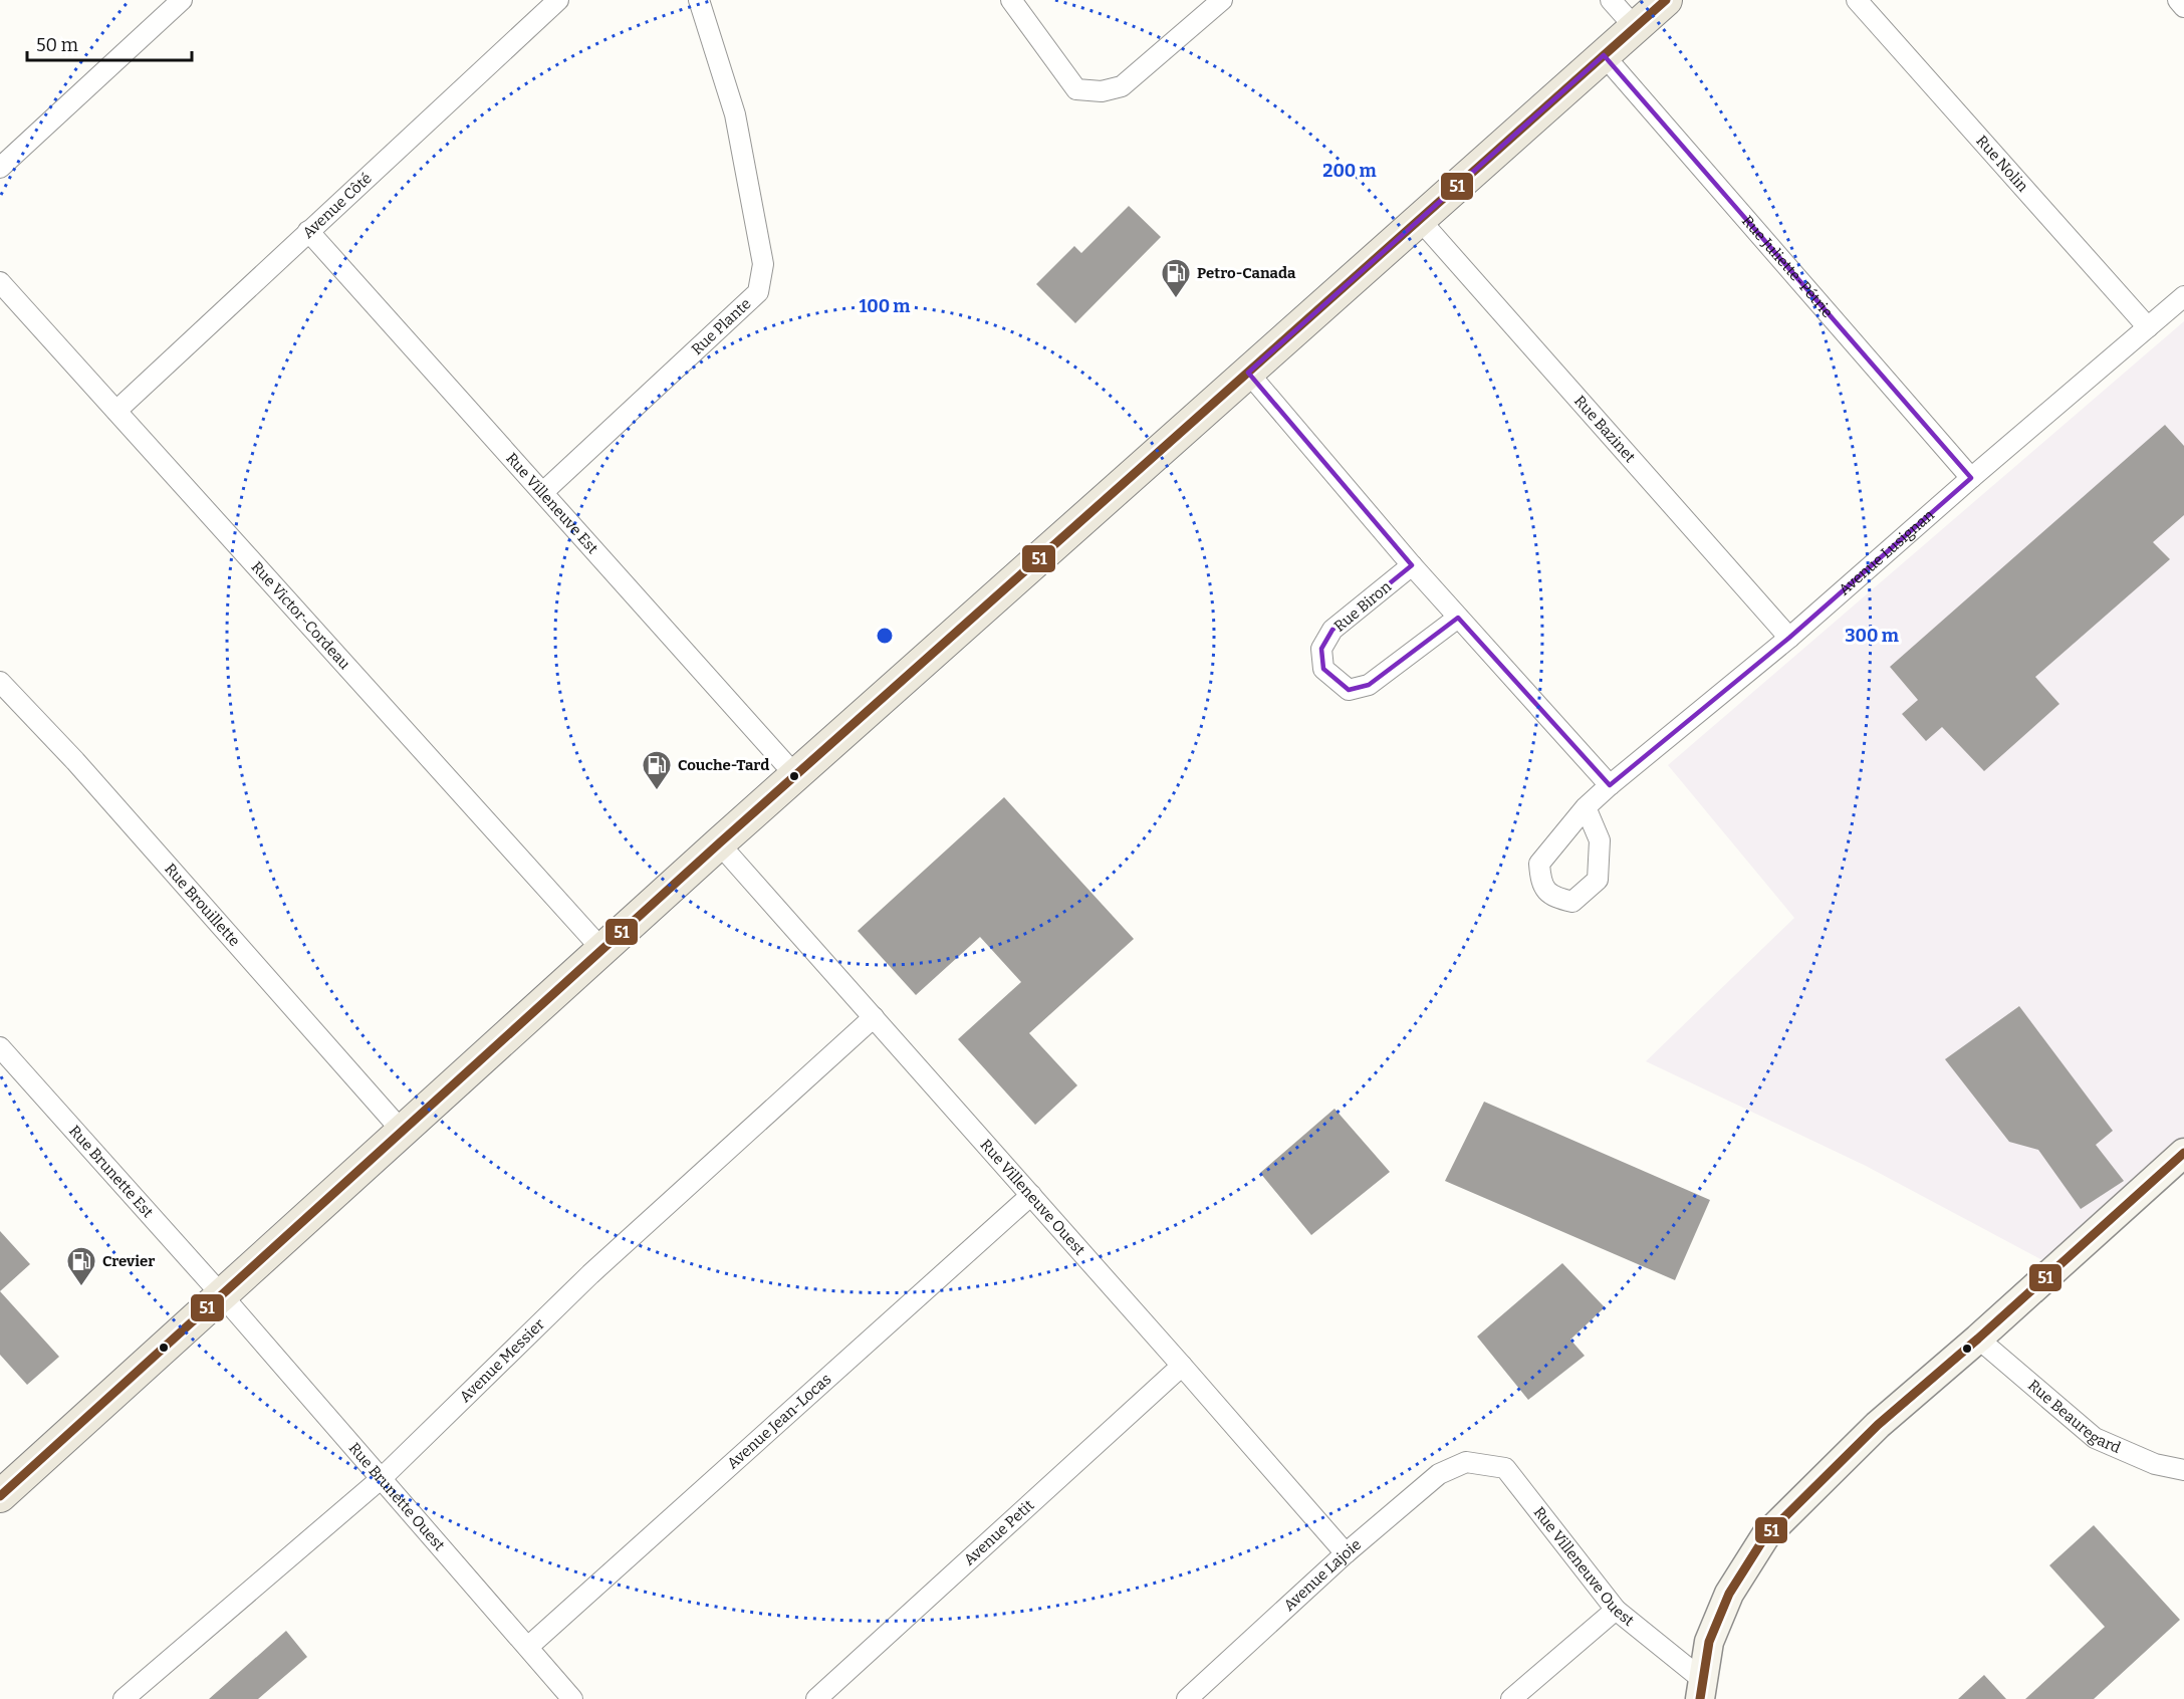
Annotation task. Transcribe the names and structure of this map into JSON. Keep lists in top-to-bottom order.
{
  "streets": {
    "street": [
      "Rue Nolin",
      "Avenue Côté",
      "Rue Juliette-Pétrie",
      "Rue Plante",
      "Rue Bazinet",
      "Rue Villeneuve Est",
      "Avenue Lusignan",
      "Rue Biron",
      "Rue Victor-Cordeau",
      "Rue Brouillette",
      "Rue Brunette Est",
      "Rue Villeneuve Ouest",
      "Avenue Messier",
      "Rue Beauregard",
      "Avenue Jean-Locas",
      "Rue Brunette Ouest",
      "Avenue Petit",
      "Avenue Lajoie"
    ]
  },
  "crossings": [
    ["Rue Nolin", "Avenue Lusignan"],
    ["Avenue Côté", "Rue Villeneuve Est"],
    ["Avenue Côté", "Rue Victor-Cordeau"],
    ["Rue Juliette-Pétrie", "Avenue Lusignan"],
    ["Rue Plante", "Rue Villeneuve Est"],
    ["Rue Bazinet", "Avenue Lusignan"],
    ["Rue Brunette Est", "Rue Brunette Ouest"],
    ["Rue Villeneuve Ouest", "Avenue Messier"],
    ["Rue Villeneuve Ouest", "Avenue Jean-Locas"],
    ["Rue Villeneuve Ouest", "Avenue Petit"],
    ["Rue Villeneuve Ouest", "Avenue Lajoie"],
    ["Avenue Messier", "Rue Brunette Ouest"],
    ["Avenue Jean-Locas", "Rue Brunette Ouest"]
  ],
  "places": {
    "fuel station": ["Petro-Canada", "Couche-Tard", "Crevier"]
  },
  "lines": ["transit line 51"],
  "scale_bar": "50 m",
  "rings": ["200 m", "100 m", "300 m"]
}
